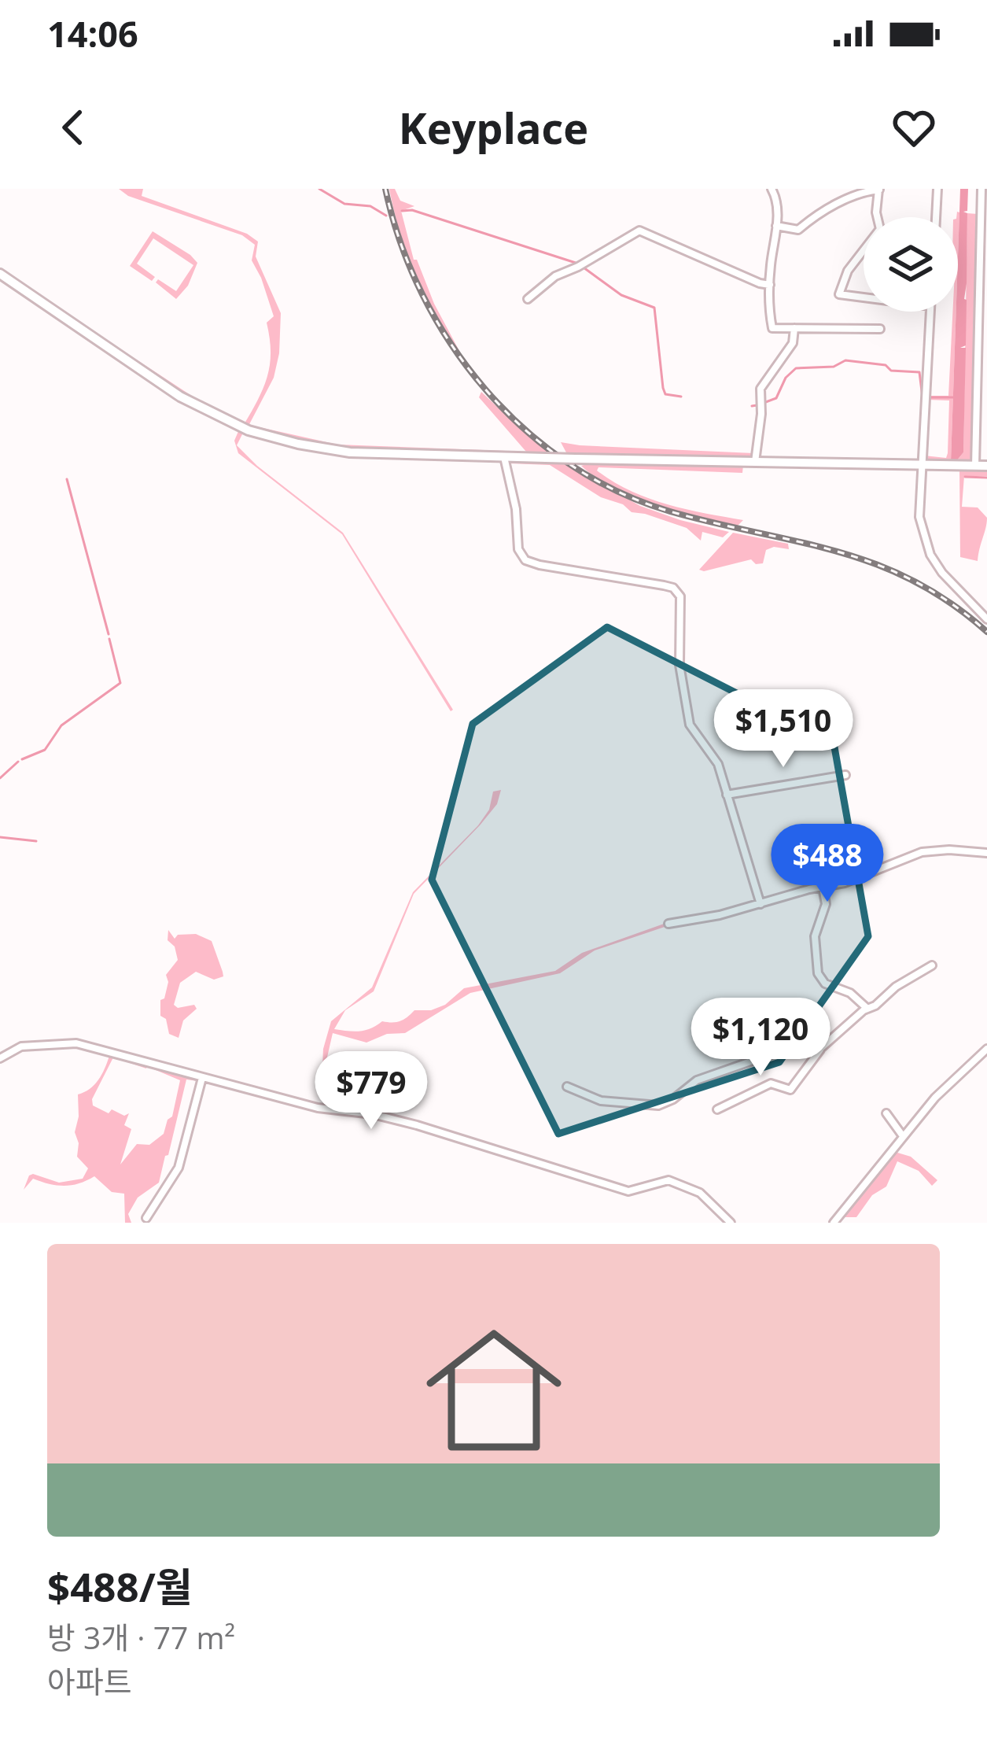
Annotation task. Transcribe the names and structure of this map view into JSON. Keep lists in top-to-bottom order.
{
  "page": {
    "status": "14:06",
    "header": "Keyplace",
    "price": [
      "$1,510",
      "$488",
      "$1,120",
      "$779"
    ],
    "list": [
      {
        "name": "$488/월",
        "note": "방 3개 · 77 m² · 아파트"
      }
    ]
  }
}
